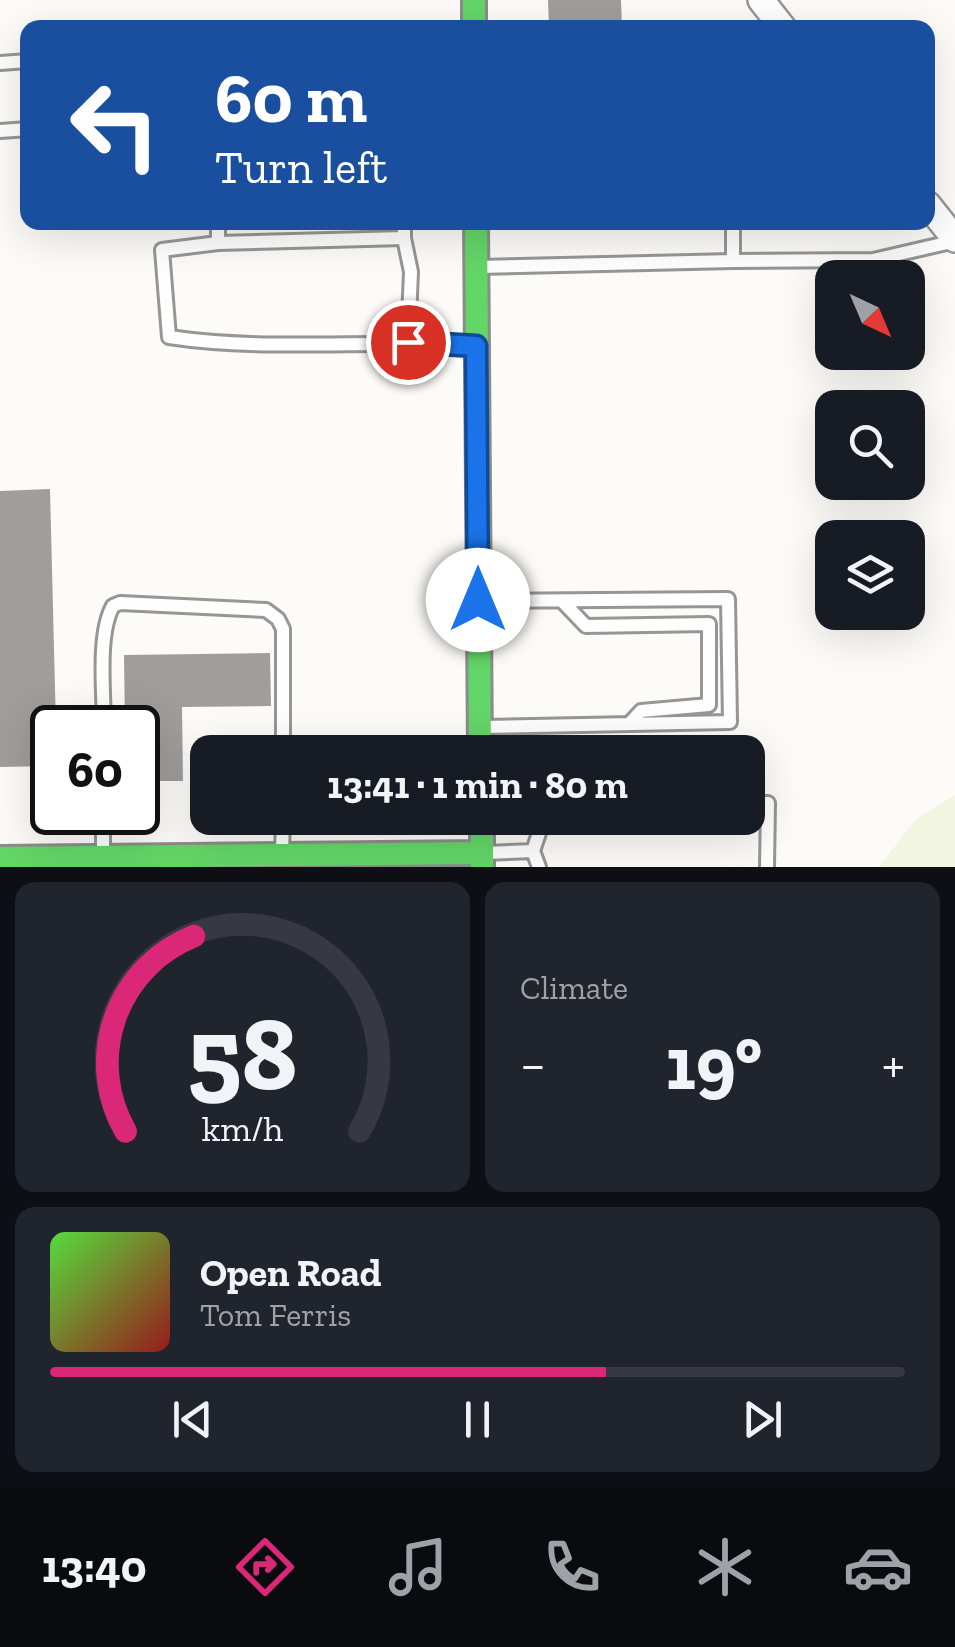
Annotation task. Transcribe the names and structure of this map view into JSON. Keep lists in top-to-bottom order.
{
  "north": "bottom right",
  "page": {
    "turn": ["60 m", "Turn left"],
    "limit": "60",
    "trip": "13:41 · 1 min · 80 m",
    "tile": "Climate",
    "heat": ["−", "19°", "+"],
    "song": ["Open Road", "Tom Ferris"],
    "tabs": "13:40",
    "gauge": ["58", "km/h"]
  }
}
